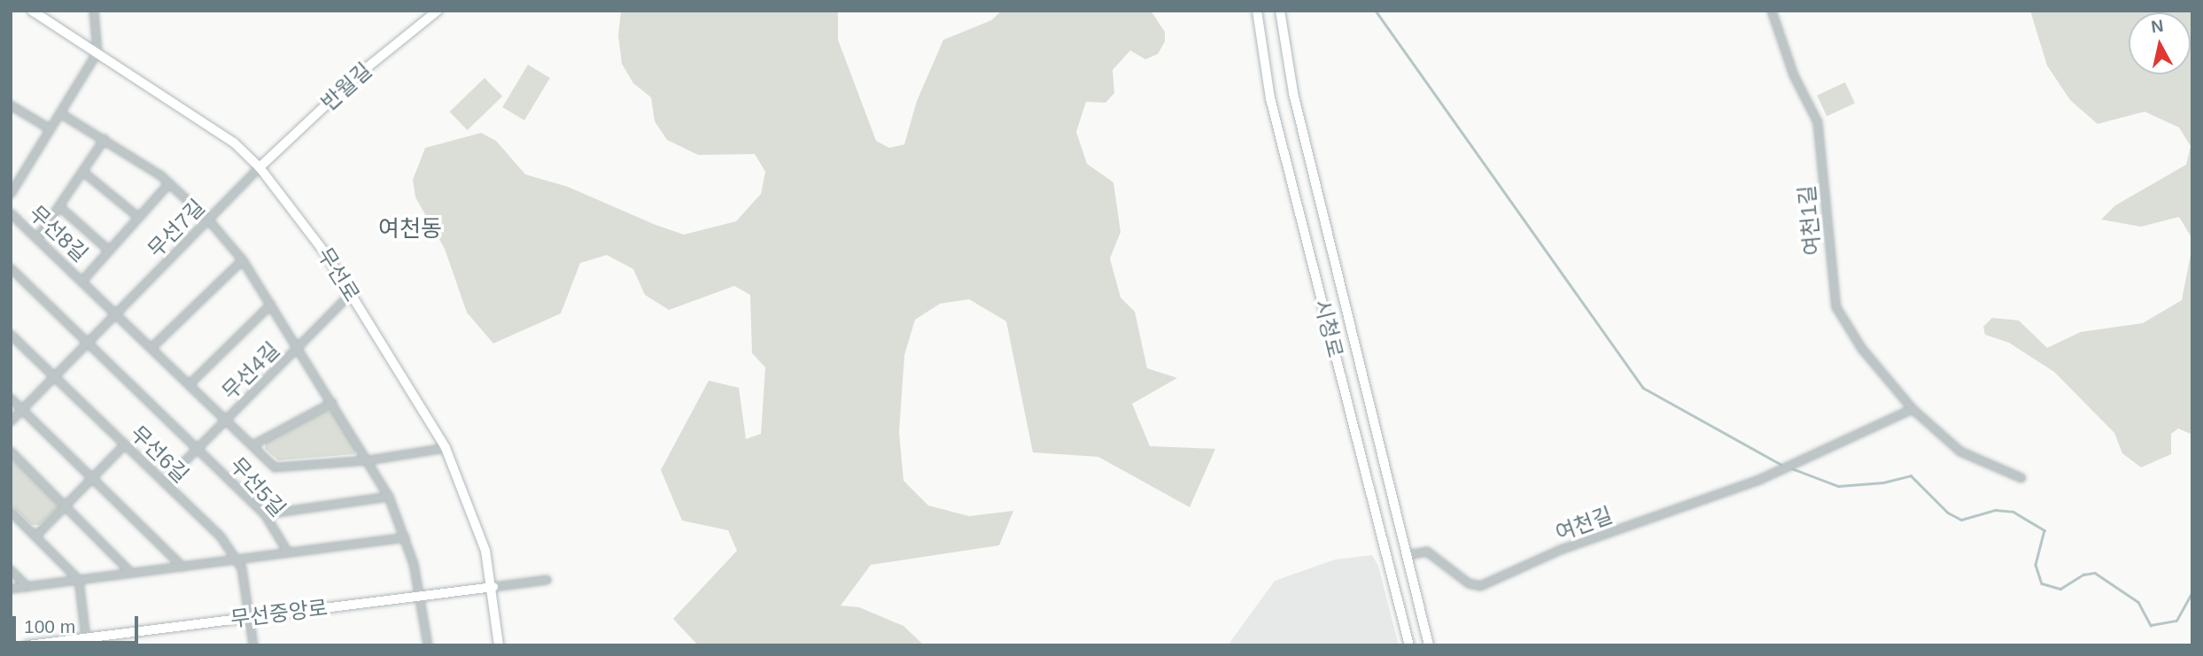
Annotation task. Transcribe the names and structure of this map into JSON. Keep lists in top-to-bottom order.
{
  "streets": {
    "street": [
      "반월길",
      "여천1길",
      "무선7길",
      "무선8길",
      "무선로",
      "시청로",
      "무선4길",
      "무선6길",
      "무선5길",
      "여천길",
      "무선중앙로"
    ]
  },
  "crossings": [
    ["반월길", "무선7길"],
    ["반월길", "무선로"],
    ["여천1길", "여천길"],
    ["무선7길", "무선로"],
    ["무선7길", "무선4길"],
    ["무선7길", "무선6길"],
    ["무선8길", "무선로"],
    ["무선8길", "무선4길"],
    ["무선로", "무선4길"],
    ["무선로", "무선중앙로"],
    ["시청로", "여천길"],
    ["무선4길", "무선중앙로"],
    ["무선6길", "무선중앙로"]
  ],
  "districts": ["여천동"],
  "scale_bar": "100 m",
  "north": "top"
}
